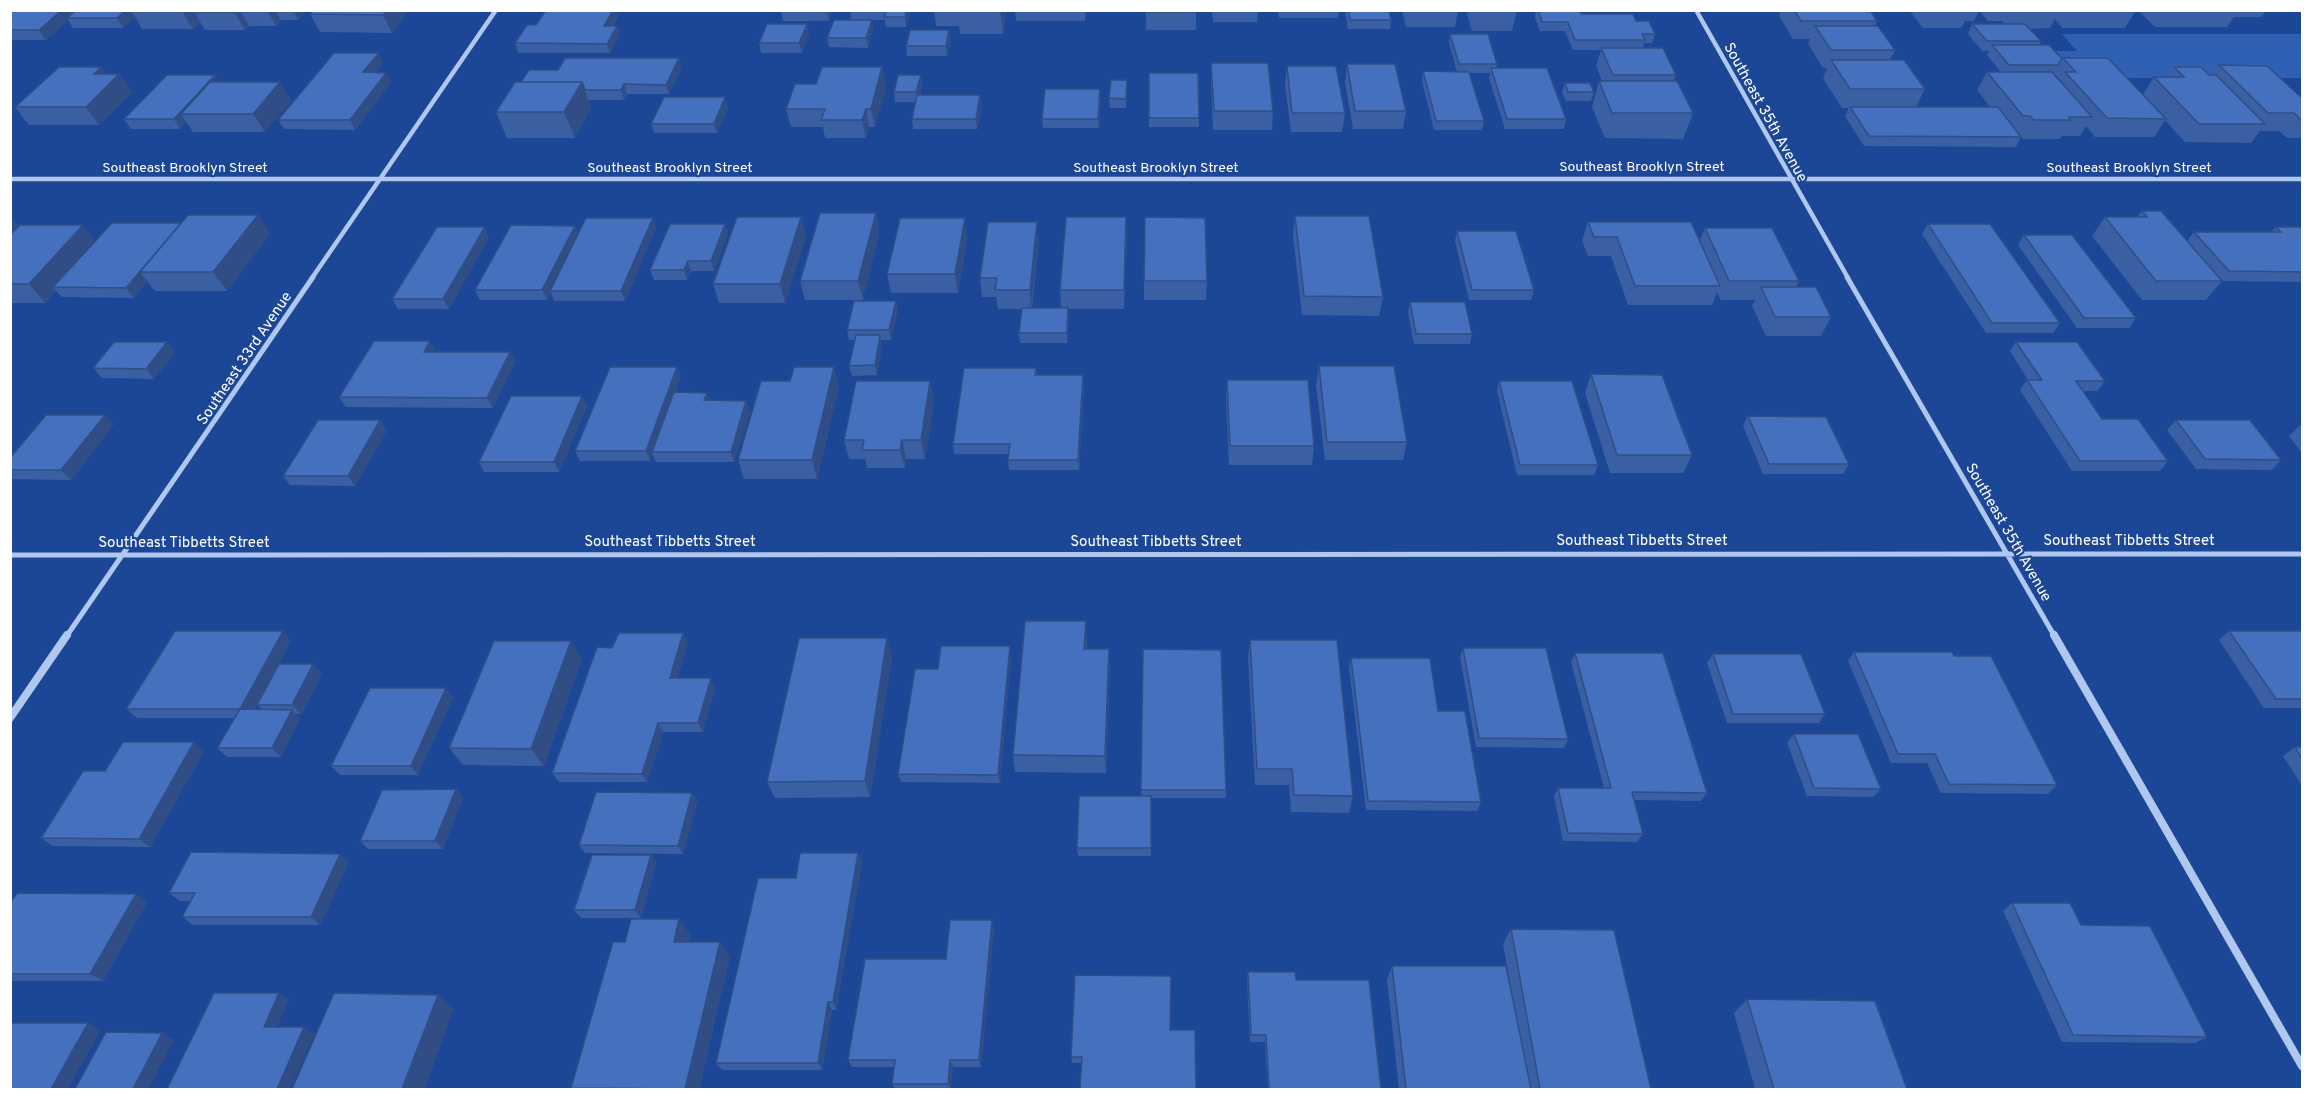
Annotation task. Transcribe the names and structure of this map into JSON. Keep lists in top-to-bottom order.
{
  "streets": {
    "street": [
      "Southeast 35th Avenue",
      "Southeast Brooklyn Street",
      "Southeast 33rd Avenue",
      "Southeast Tibbetts Street"
    ]
  },
  "crossings": [
    ["Southeast 35th Avenue", "Southeast Brooklyn Street"],
    ["Southeast 35th Avenue", "Southeast Tibbetts Street"],
    ["Southeast Brooklyn Street", "Southeast 33rd Avenue"],
    ["Southeast 33rd Avenue", "Southeast Tibbetts Street"]
  ]
}
